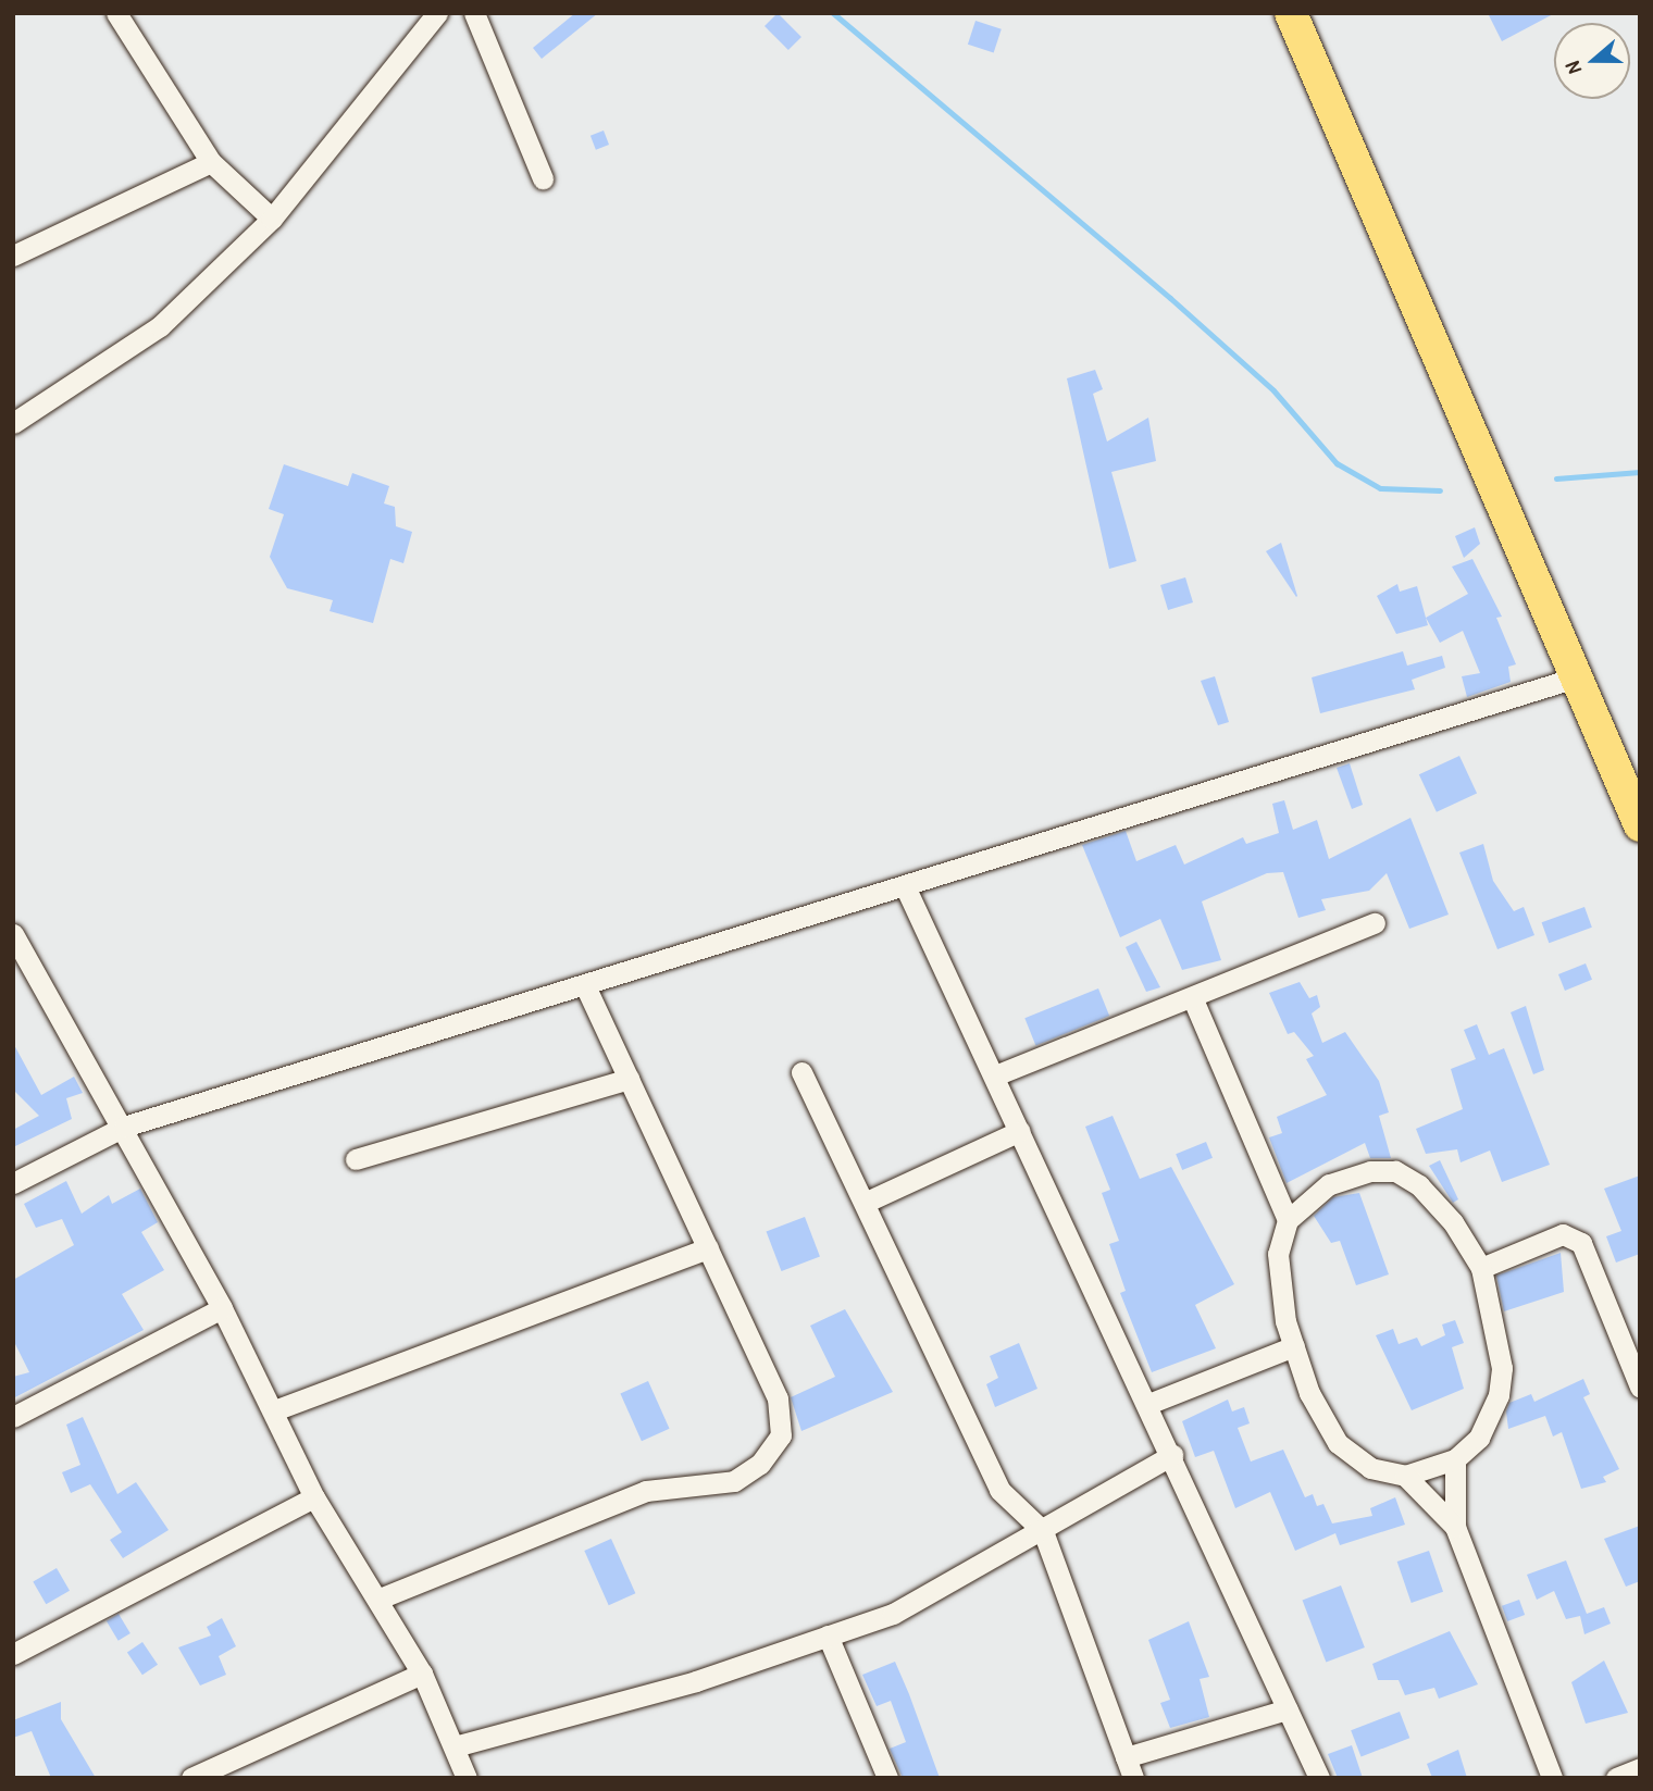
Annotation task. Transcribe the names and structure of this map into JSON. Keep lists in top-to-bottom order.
{
  "north": "left"
}
